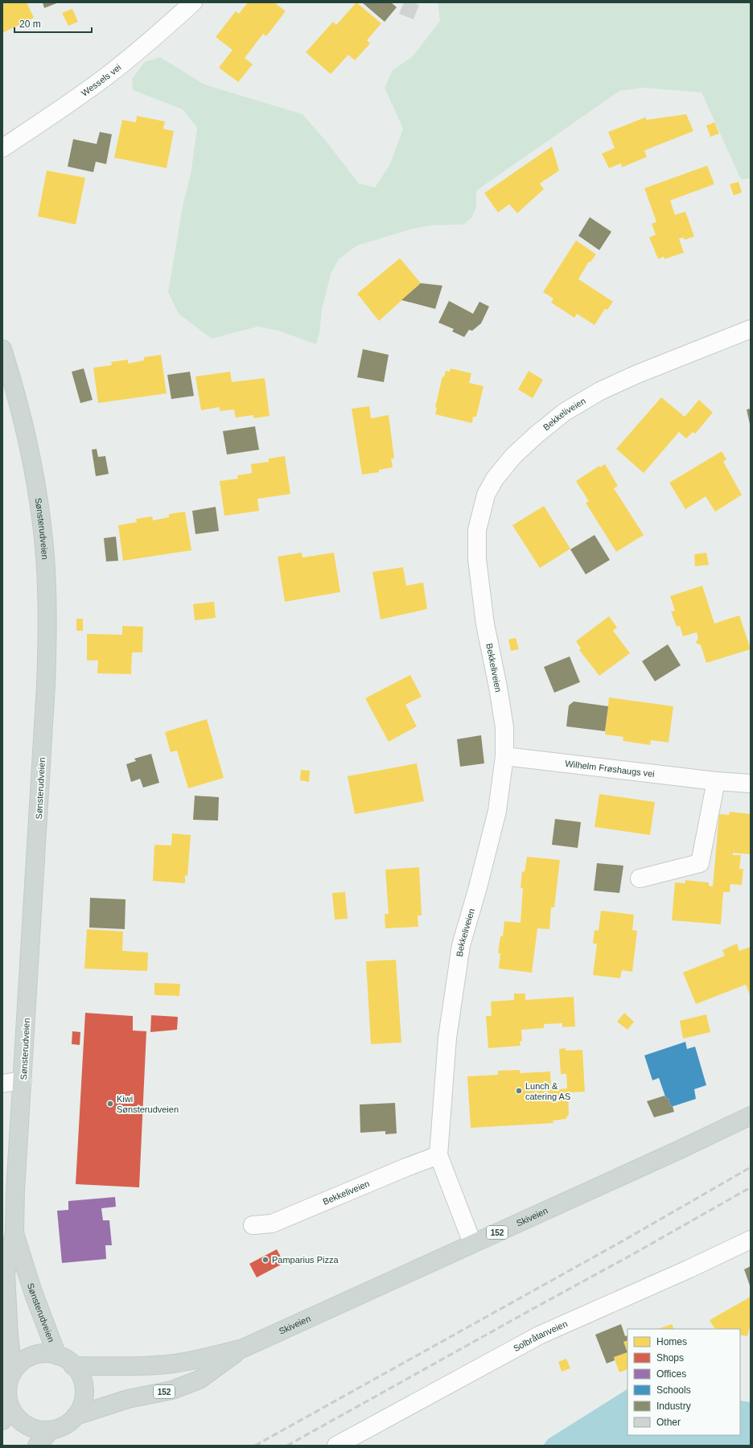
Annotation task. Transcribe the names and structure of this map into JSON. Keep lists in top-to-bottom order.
{
  "streets": {
    "main road": ["Sønsterudveien", "Skiveien", "152"],
    "street": [
      "Wessels vei",
      "Bekkeliveien",
      "Wilhelm Frøshaugs vei",
      "Solbråtanveien"
    ]
  },
  "crossings": [
    ["Bekkeliveien", "Wilhelm Frøshaugs vei"],
    ["Bekkeliveien", "Skiveien"],
    ["Sønsterudveien", "Skiveien"],
    ["Sønsterudveien", "152"],
    ["Skiveien", "152"]
  ],
  "places": ["Lunch & catering AS", "Kiwi Sønsterudveien", "Pamparius Pizza"],
  "legend": [
    "Homes",
    "Shops",
    "Offices",
    "Schools",
    "Industry",
    "Other"
  ],
  "scale_bar": "20 m"
}
